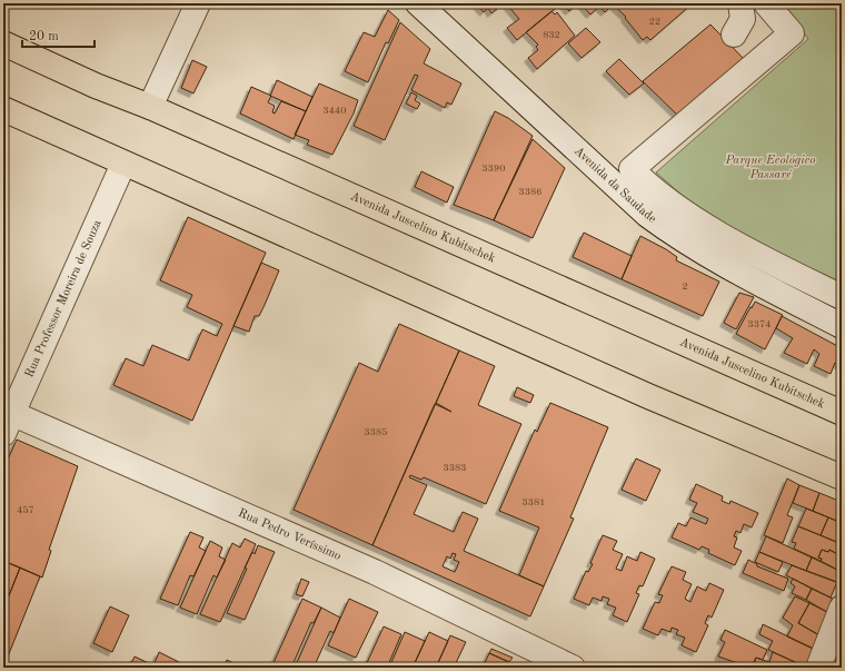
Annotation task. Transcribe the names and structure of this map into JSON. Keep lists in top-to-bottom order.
{
  "streets": {
    "main road": ["Avenida Juscelino Kubitschek"],
    "street": ["Avenida da Saudade", "Rua Professor Moreira de Souza", "Rua Pedro Veríssimo"]
  },
  "crossings": [
    ["Rua Professor Moreira de Souza", "Rua Pedro Veríssimo"]
  ],
  "parks": ["Parque Ecológico Passaré"],
  "house_numbers": [
    "22",
    "832",
    "3440",
    "3390",
    "3386",
    "2",
    "3374",
    "3385",
    "3383",
    "3381",
    "457"
  ],
  "scale_bar": "20 m"
}
